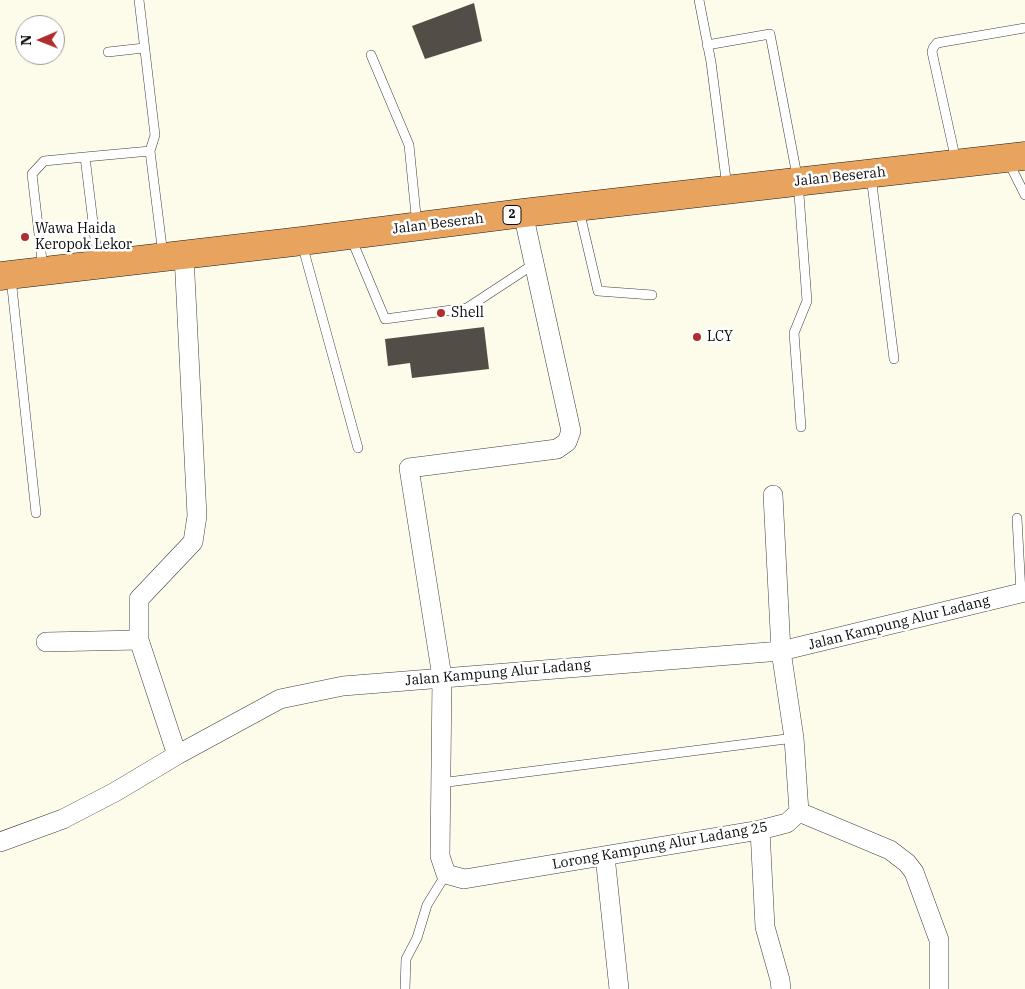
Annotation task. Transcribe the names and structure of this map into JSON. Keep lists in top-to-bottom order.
{
  "streets": {
    "highway": ["Jalan Beserah", "2"],
    "street": ["Jalan Kampung Alur Ladang", "Lorong Kampung Alur Ladang 25"]
  },
  "places": ["Wawa Haida Keropok Lekor", "Shell", "LCY"],
  "north": "left"
}
